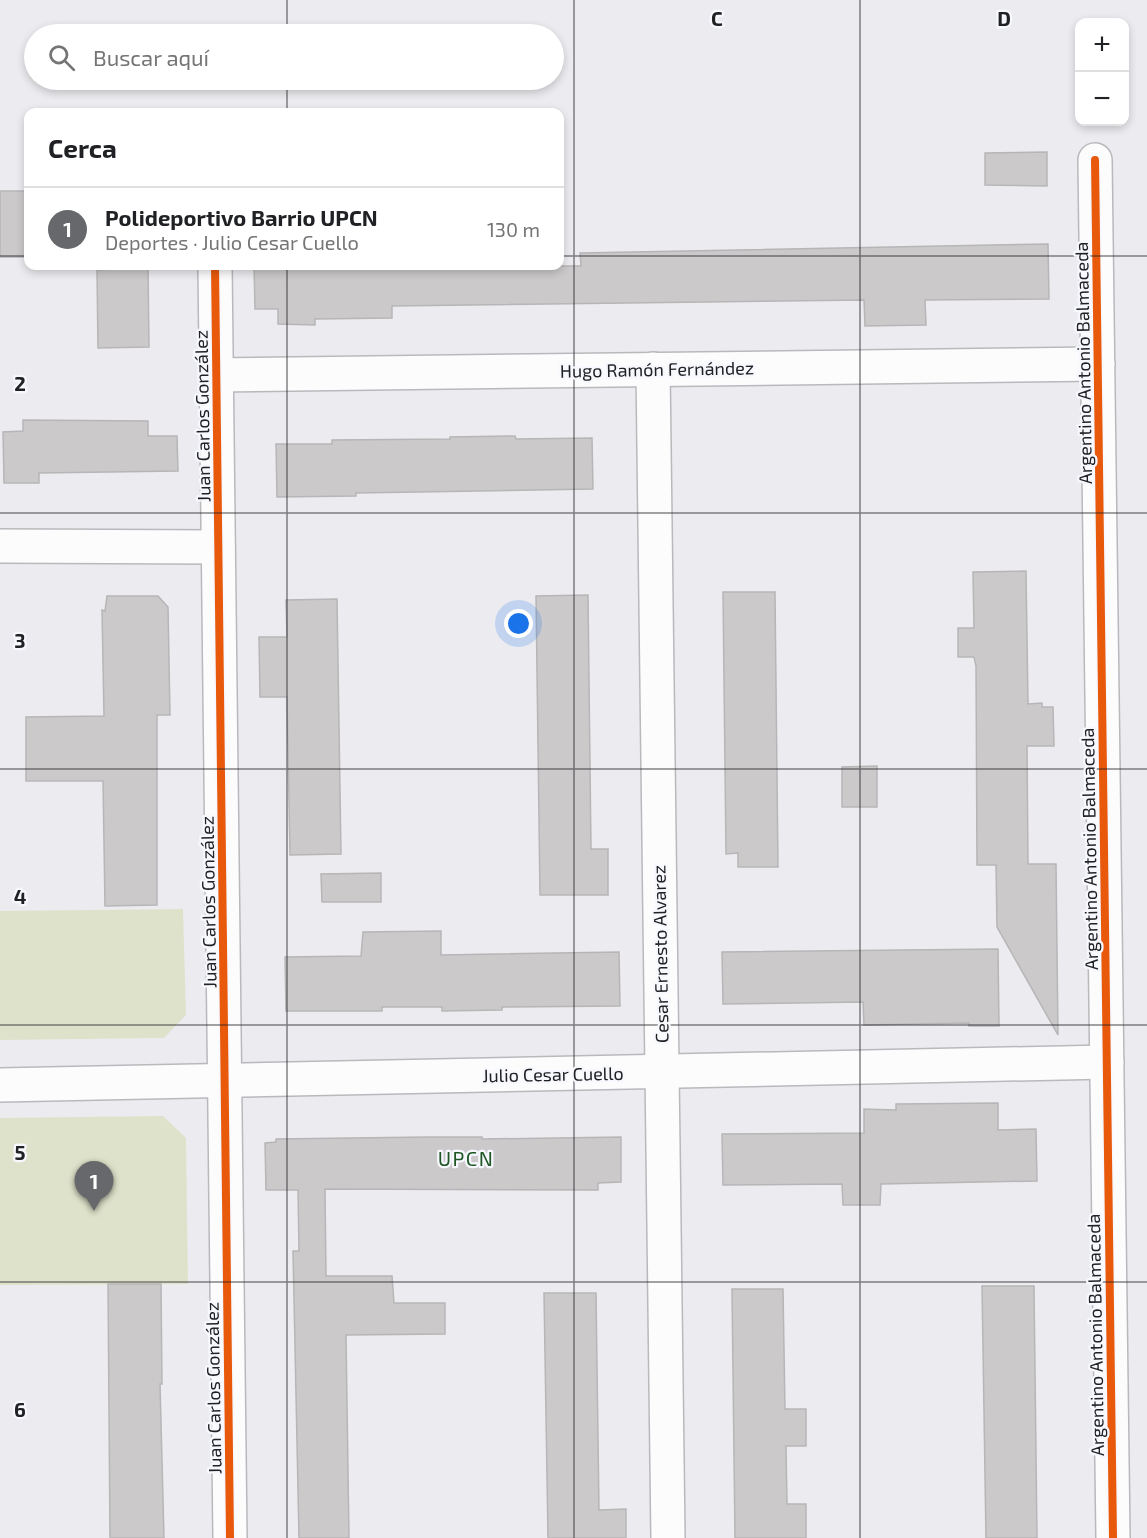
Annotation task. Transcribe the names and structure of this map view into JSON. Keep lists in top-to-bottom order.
{
  "streets": {
    "street": [
      "Argentino Antonio Balmaceda",
      "Hugo Ramón Fernández",
      "Juan Carlos González",
      "Cesar Ernesto Alvarez",
      "Julio Cesar Cuello"
    ]
  },
  "crossings": [
    ["Argentino Antonio Balmaceda", "Hugo Ramón Fernández"],
    ["Argentino Antonio Balmaceda", "Julio Cesar Cuello"],
    ["Hugo Ramón Fernández", "Juan Carlos González"],
    ["Hugo Ramón Fernández", "Cesar Ernesto Alvarez"],
    ["Juan Carlos González", "Julio Cesar Cuello"],
    ["Cesar Ernesto Alvarez", "Julio Cesar Cuello"]
  ],
  "districts": ["UPCN"],
  "page": {
    "map_buttons": ["+", "−"],
    "search": "Buscar aquí",
    "heading": "Cerca",
    "list": [
      {
        "mark": "1",
        "name": "Polideportivo Barrio UPCN",
        "note": "Deportes · Julio Cesar Cuello",
        "value": "130 m"
      }
    ],
    "pins": "1"
  },
  "grid": {
    "columns": ["C", "D"],
    "rows": [
      "2",
      "3",
      "4",
      "5",
      "6"
    ]
  }
}
